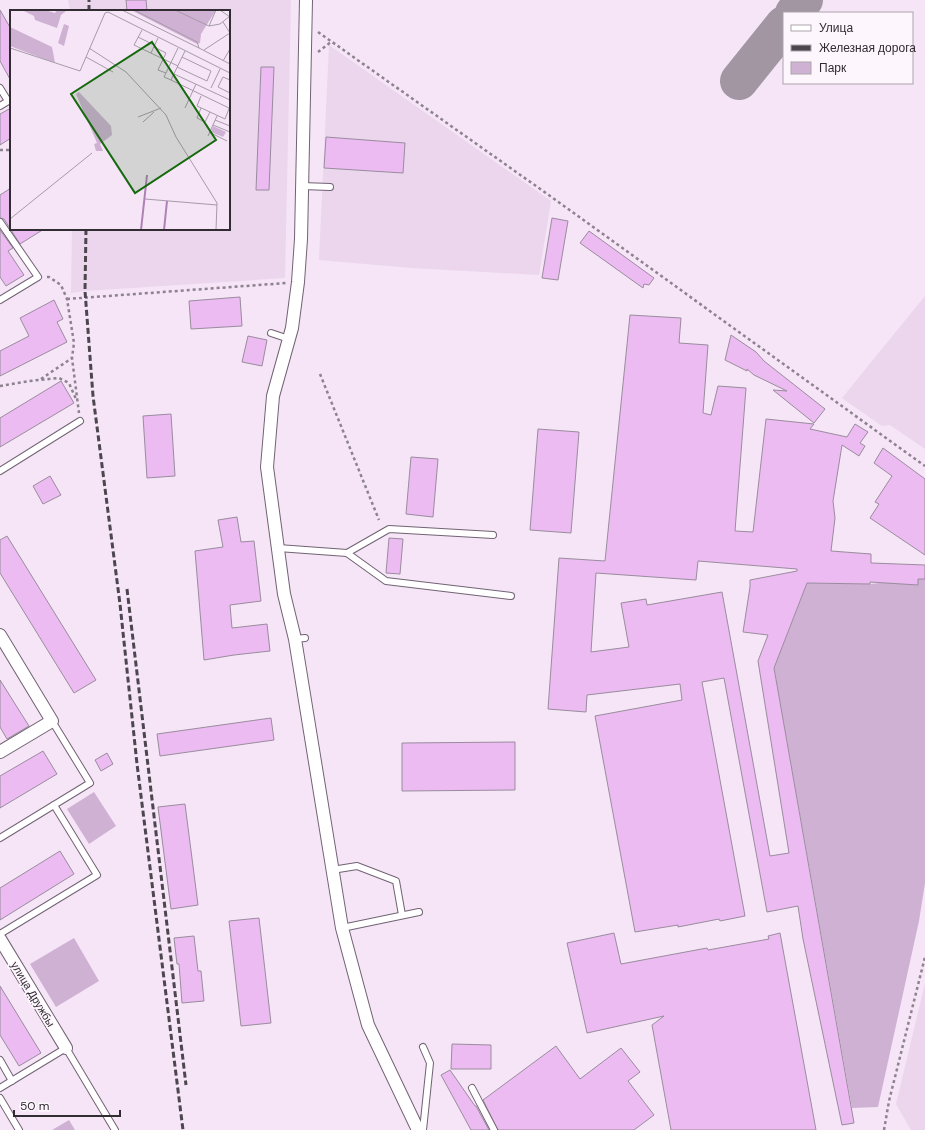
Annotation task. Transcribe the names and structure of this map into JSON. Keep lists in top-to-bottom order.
{
  "streets": {
    "street": ["улица Дружбы"]
  },
  "legend": ["Улица", "Железная дорога", "Парк"],
  "scale_bar": "50 m"
}
